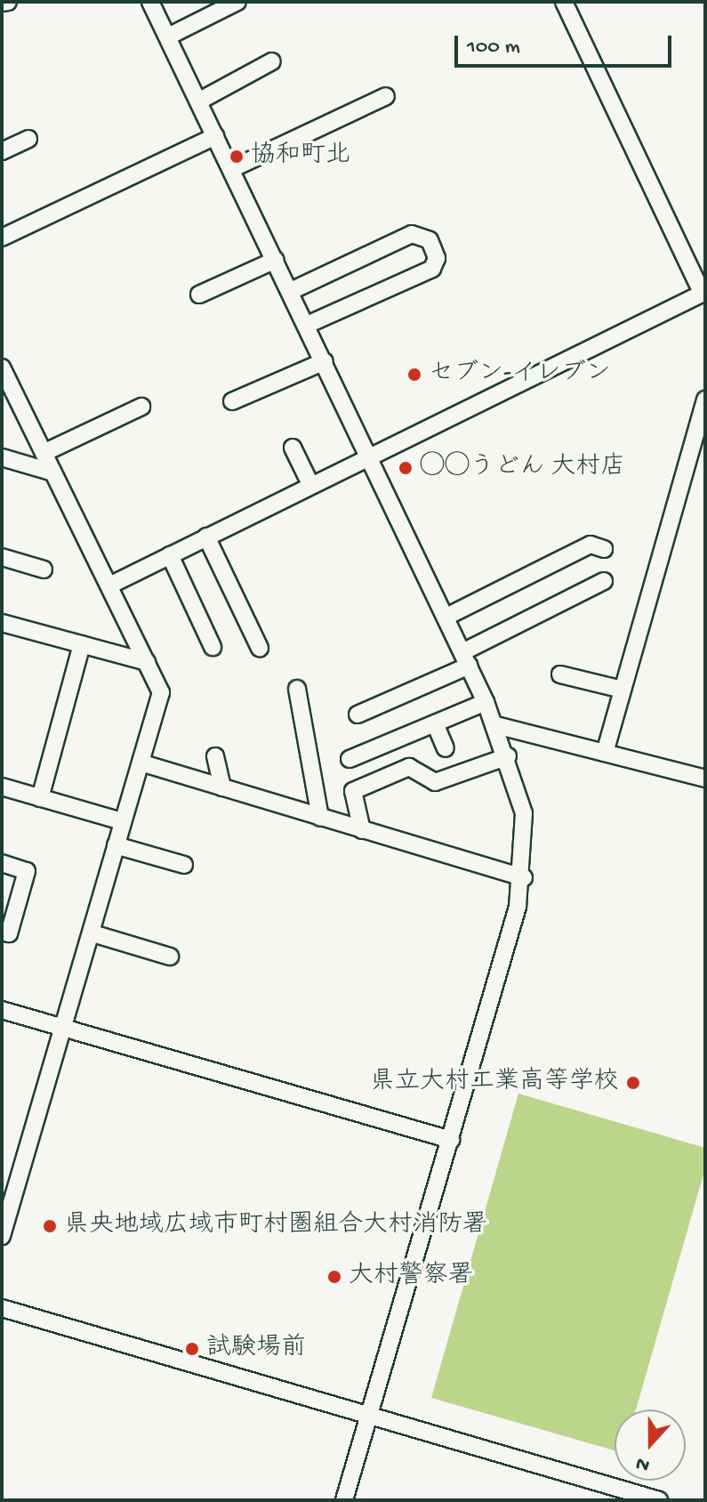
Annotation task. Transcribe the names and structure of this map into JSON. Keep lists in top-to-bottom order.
{
  "places": [
    "協和町北",
    "セブン-イレブン",
    "◯◯うどん 大村店",
    "県立大村工業高等学校",
    "県央地域広域市町村圏組合大村消防署",
    "大村警察署",
    "試験場前"
  ],
  "scale_bar": "100 m",
  "north": "bottom"
}
